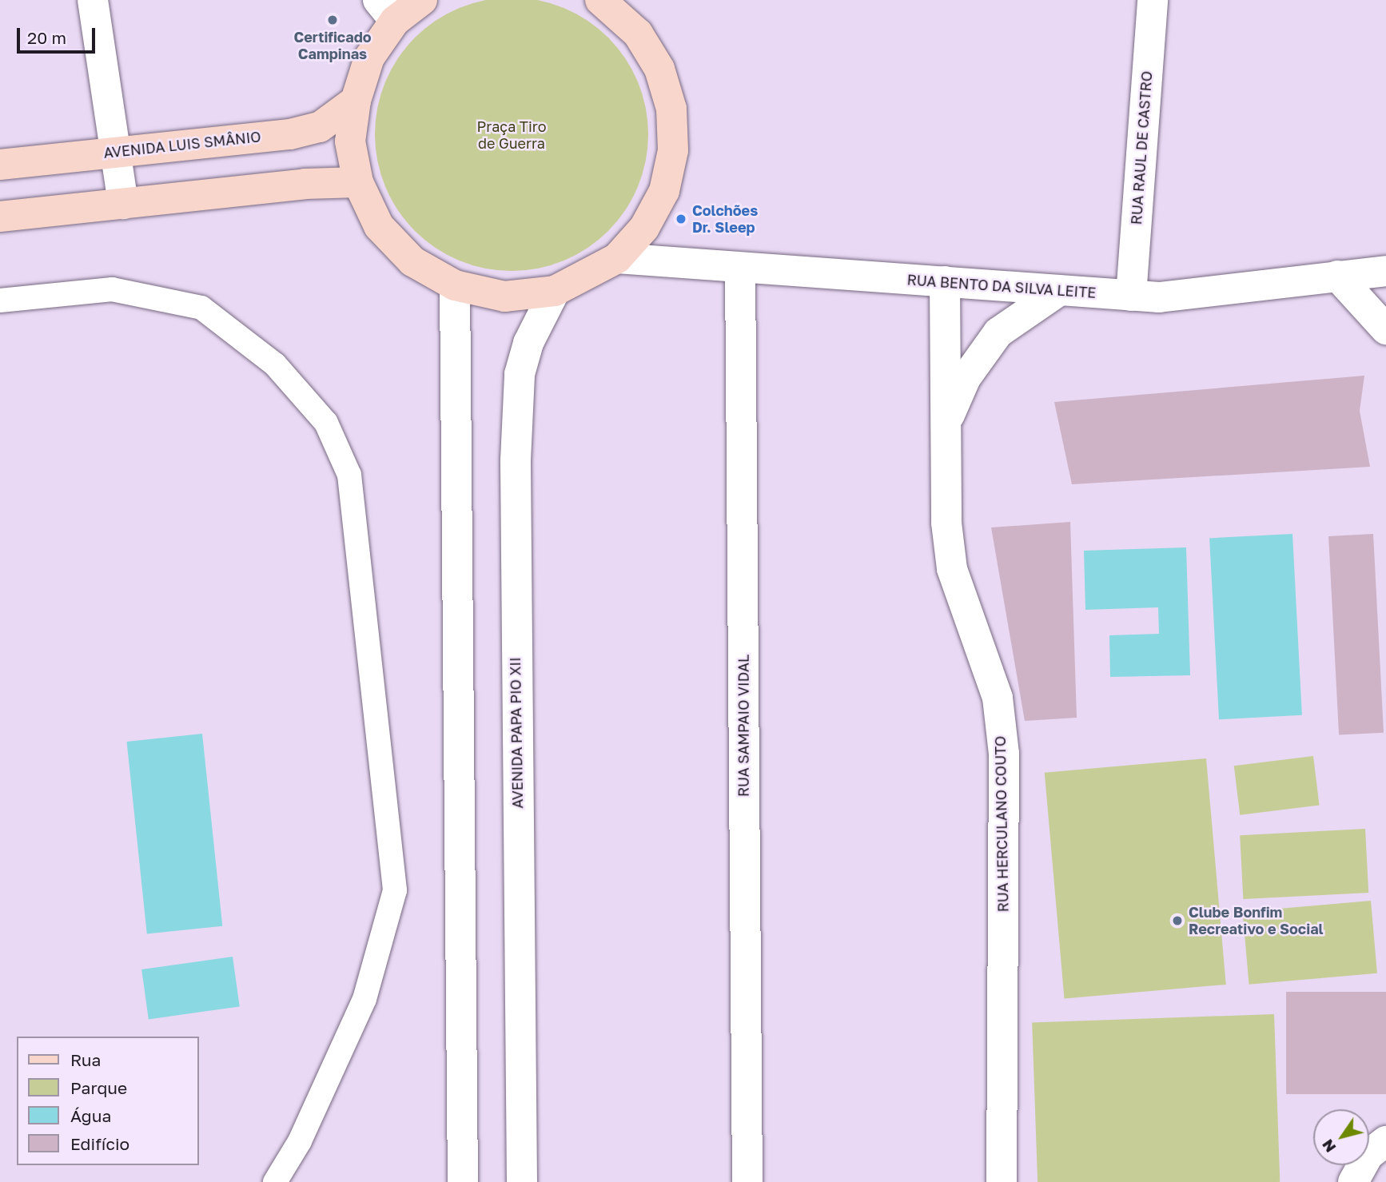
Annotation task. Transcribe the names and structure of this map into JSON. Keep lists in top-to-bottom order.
{
  "streets": {
    "main road": ["AVENIDA LUIS SMÂNIO"],
    "street": [
      "RUA RAUL DE CASTRO",
      "RUA BENTO DA SILVA LEITE",
      "RUA SAMPAIO VIDAL",
      "AVENIDA PAPA PIO XII",
      "RUA HERCULANO COUTO"
    ]
  },
  "crossings": [
    ["RUA RAUL DE CASTRO", "RUA BENTO DA SILVA LEITE"],
    ["RUA BENTO DA SILVA LEITE", "RUA SAMPAIO VIDAL"],
    ["RUA BENTO DA SILVA LEITE", "RUA HERCULANO COUTO"]
  ],
  "parks": ["Praça Tiro de Guerra"],
  "places": ["Certificado Campinas", "Colchões Dr. Sleep", "Clube Bonfim Recreativo e Social"],
  "legend": [
    "Rua",
    "Parque",
    "Água",
    "Edifício"
  ],
  "scale_bar": "20 m",
  "north": "bottom left"
}
